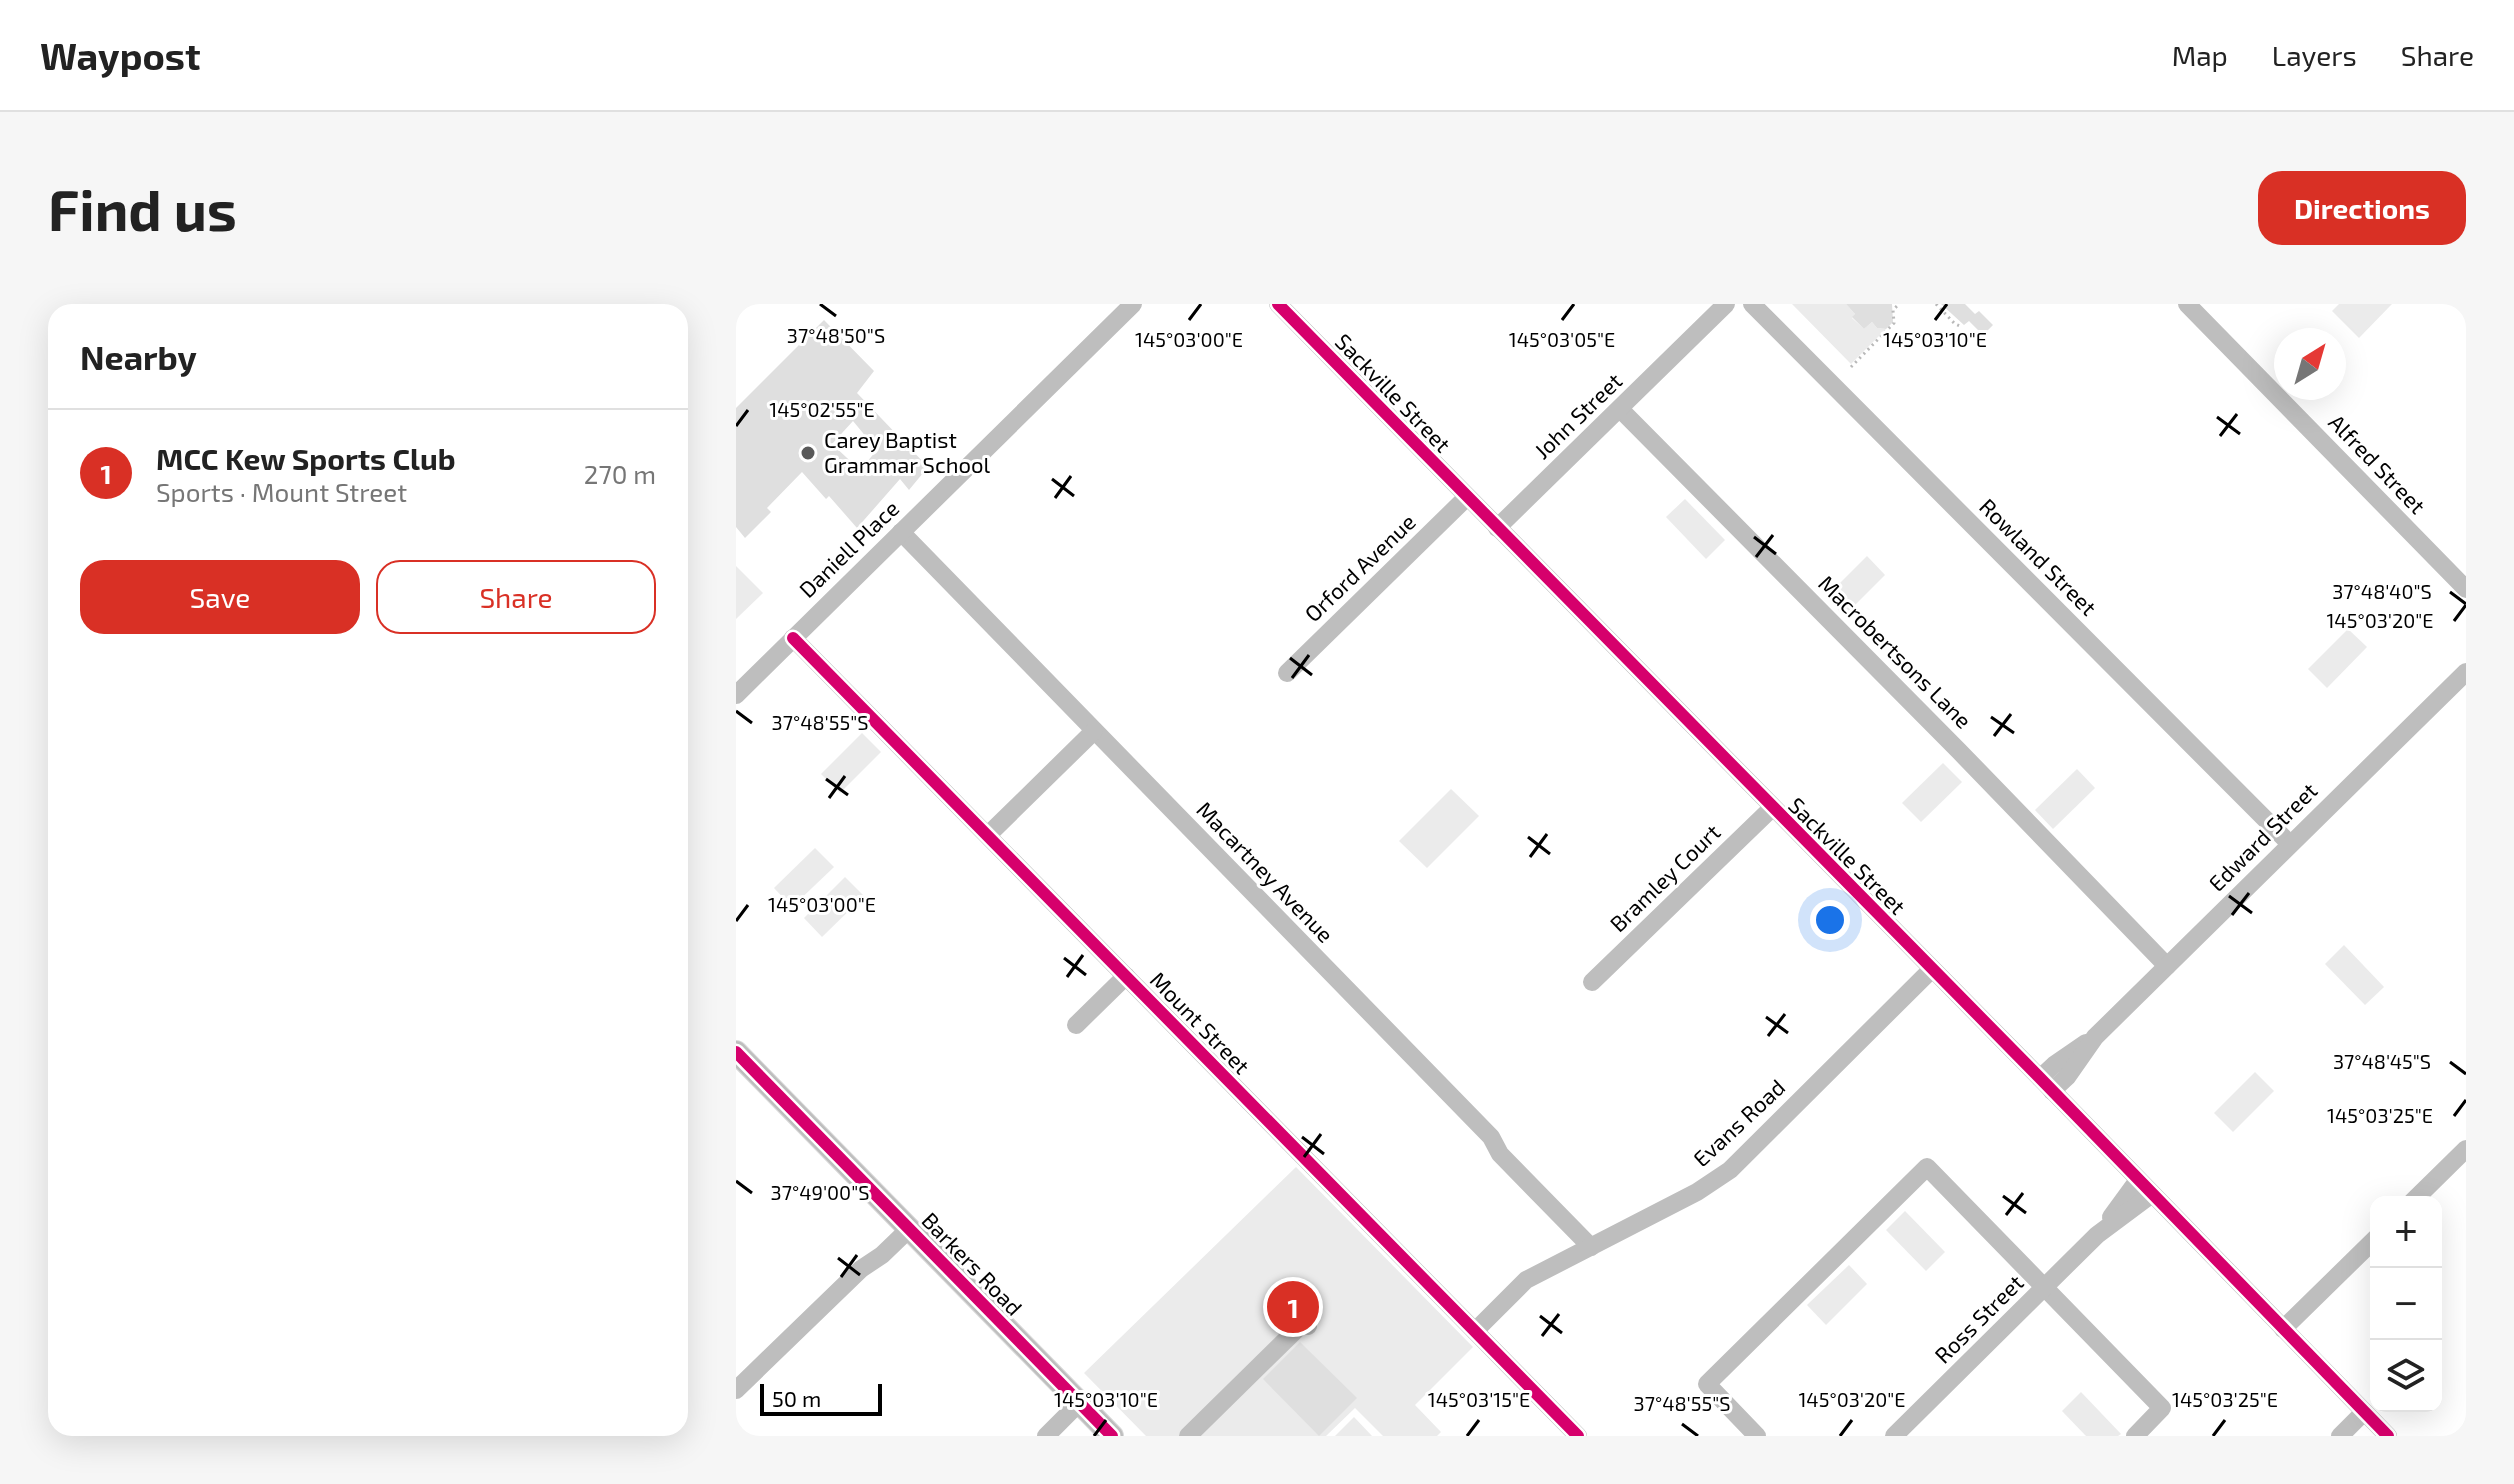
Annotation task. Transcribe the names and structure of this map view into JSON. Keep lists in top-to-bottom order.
{
  "streets": {
    "main road": ["Barkers Road"],
    "street": [
      "Sackville Street",
      "John Street",
      "Alfred Street",
      "Daniell Place",
      "Rowland Street",
      "Orford Avenue",
      "Macrobertsons Lane",
      "Edward Street",
      "Macartney Avenue",
      "Bramley Court",
      "Mount Street",
      "Evans Road",
      "Ross Street"
    ]
  },
  "crossings": [
    ["Sackville Street", "John Street"],
    ["Sackville Street", "Orford Avenue"],
    ["Sackville Street", "Edward Street"],
    ["Sackville Street", "Bramley Court"],
    ["Sackville Street", "Evans Road"],
    ["Sackville Street", "Ross Street"],
    ["John Street", "Macrobertsons Lane"],
    ["Daniell Place", "Macartney Avenue"],
    ["Daniell Place", "Mount Street"],
    ["Rowland Street", "Edward Street"],
    ["Macrobertsons Lane", "Edward Street"],
    ["Macartney Avenue", "Evans Road"],
    ["Mount Street", "Evans Road"]
  ],
  "places": ["Carey Baptist Grammar School"],
  "scale_bar": "50 m",
  "north": "top right",
  "page": {
    "header": "Waypost",
    "nav": ["Map", "Layers", "Share"],
    "buttons": [
      "Directions",
      ["Save", "Share"]
    ],
    "title": "Find us",
    "heading": "Nearby",
    "list": [
      {
        "mark": "1",
        "name": "MCC Kew Sports Club",
        "note": "Sports · Mount Street",
        "value": "270 m"
      }
    ],
    "map_buttons": ["+", "−"],
    "pins": "1",
    "scale": "50 m"
  },
  "coordinates": [
    "37°48'50\"S",
    "145°03'00\"E",
    "145°03'05\"E",
    "145°03'10\"E",
    "145°02'55\"E",
    "37°48'40\"S",
    "145°03'20\"E",
    "37°48'55\"S",
    "37°48'45\"S",
    "145°03'25\"E",
    "37°49'00\"S",
    "145°03'15\"E"
  ]
}
